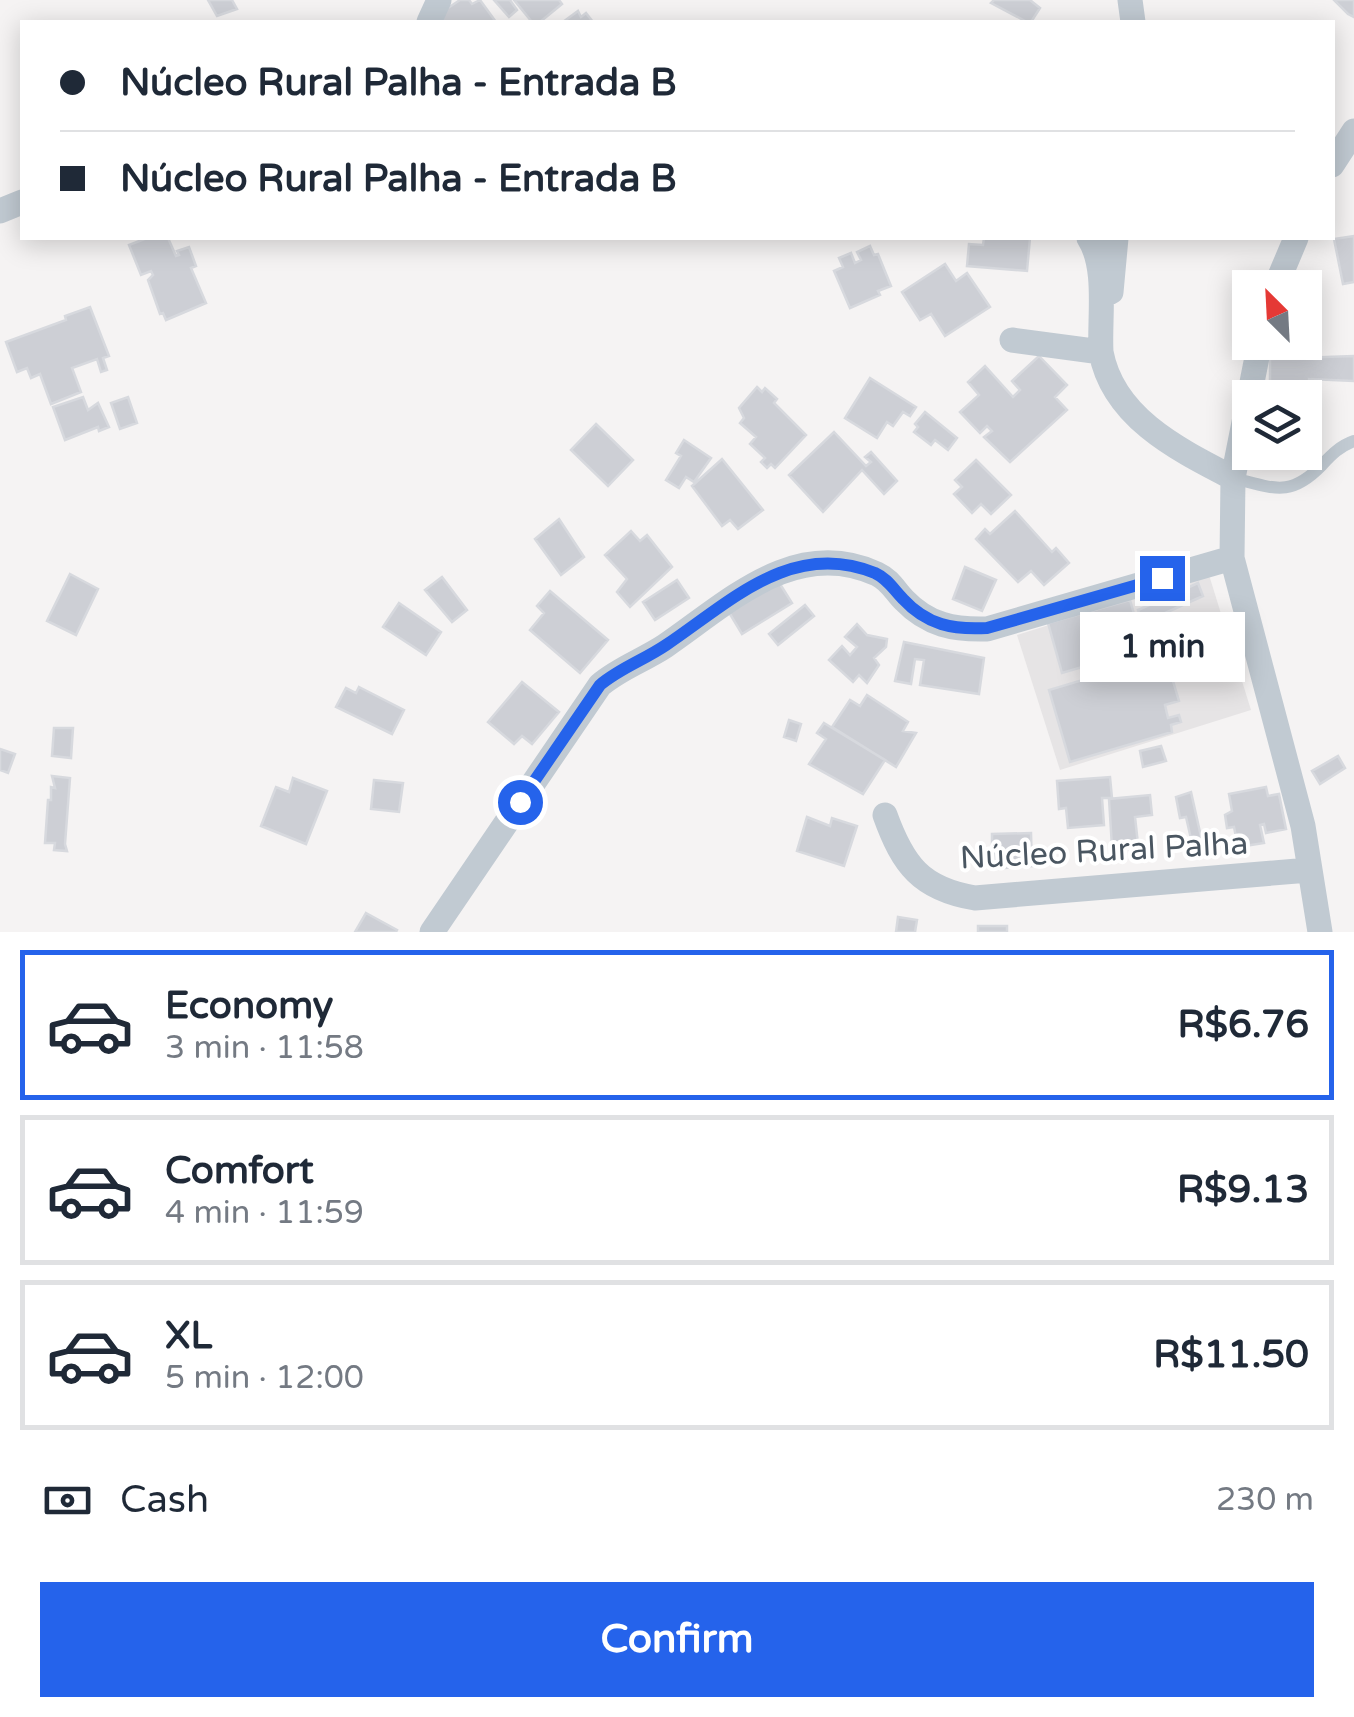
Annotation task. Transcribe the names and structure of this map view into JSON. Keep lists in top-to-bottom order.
{
  "streets": {
    "street": ["Núcleo Rural Palha"]
  },
  "north": "top left",
  "page": {
    "banner": ["Núcleo Rural Palha - Entrada B", "Núcleo Rural Palha - Entrada B"],
    "bubble": "1 min",
    "list": [
      {
        "name": "Economy",
        "note": "3 min · 11:58",
        "value": "R$6.76"
      },
      {
        "name": "Comfort",
        "note": "4 min · 11:59",
        "value": "R$9.13"
      },
      {
        "name": "XL",
        "note": "5 min · 12:00",
        "value": "R$11.50"
      }
    ],
    "pay": ["Cash", "230 m"],
    "buttons": "Confirm"
  }
}
